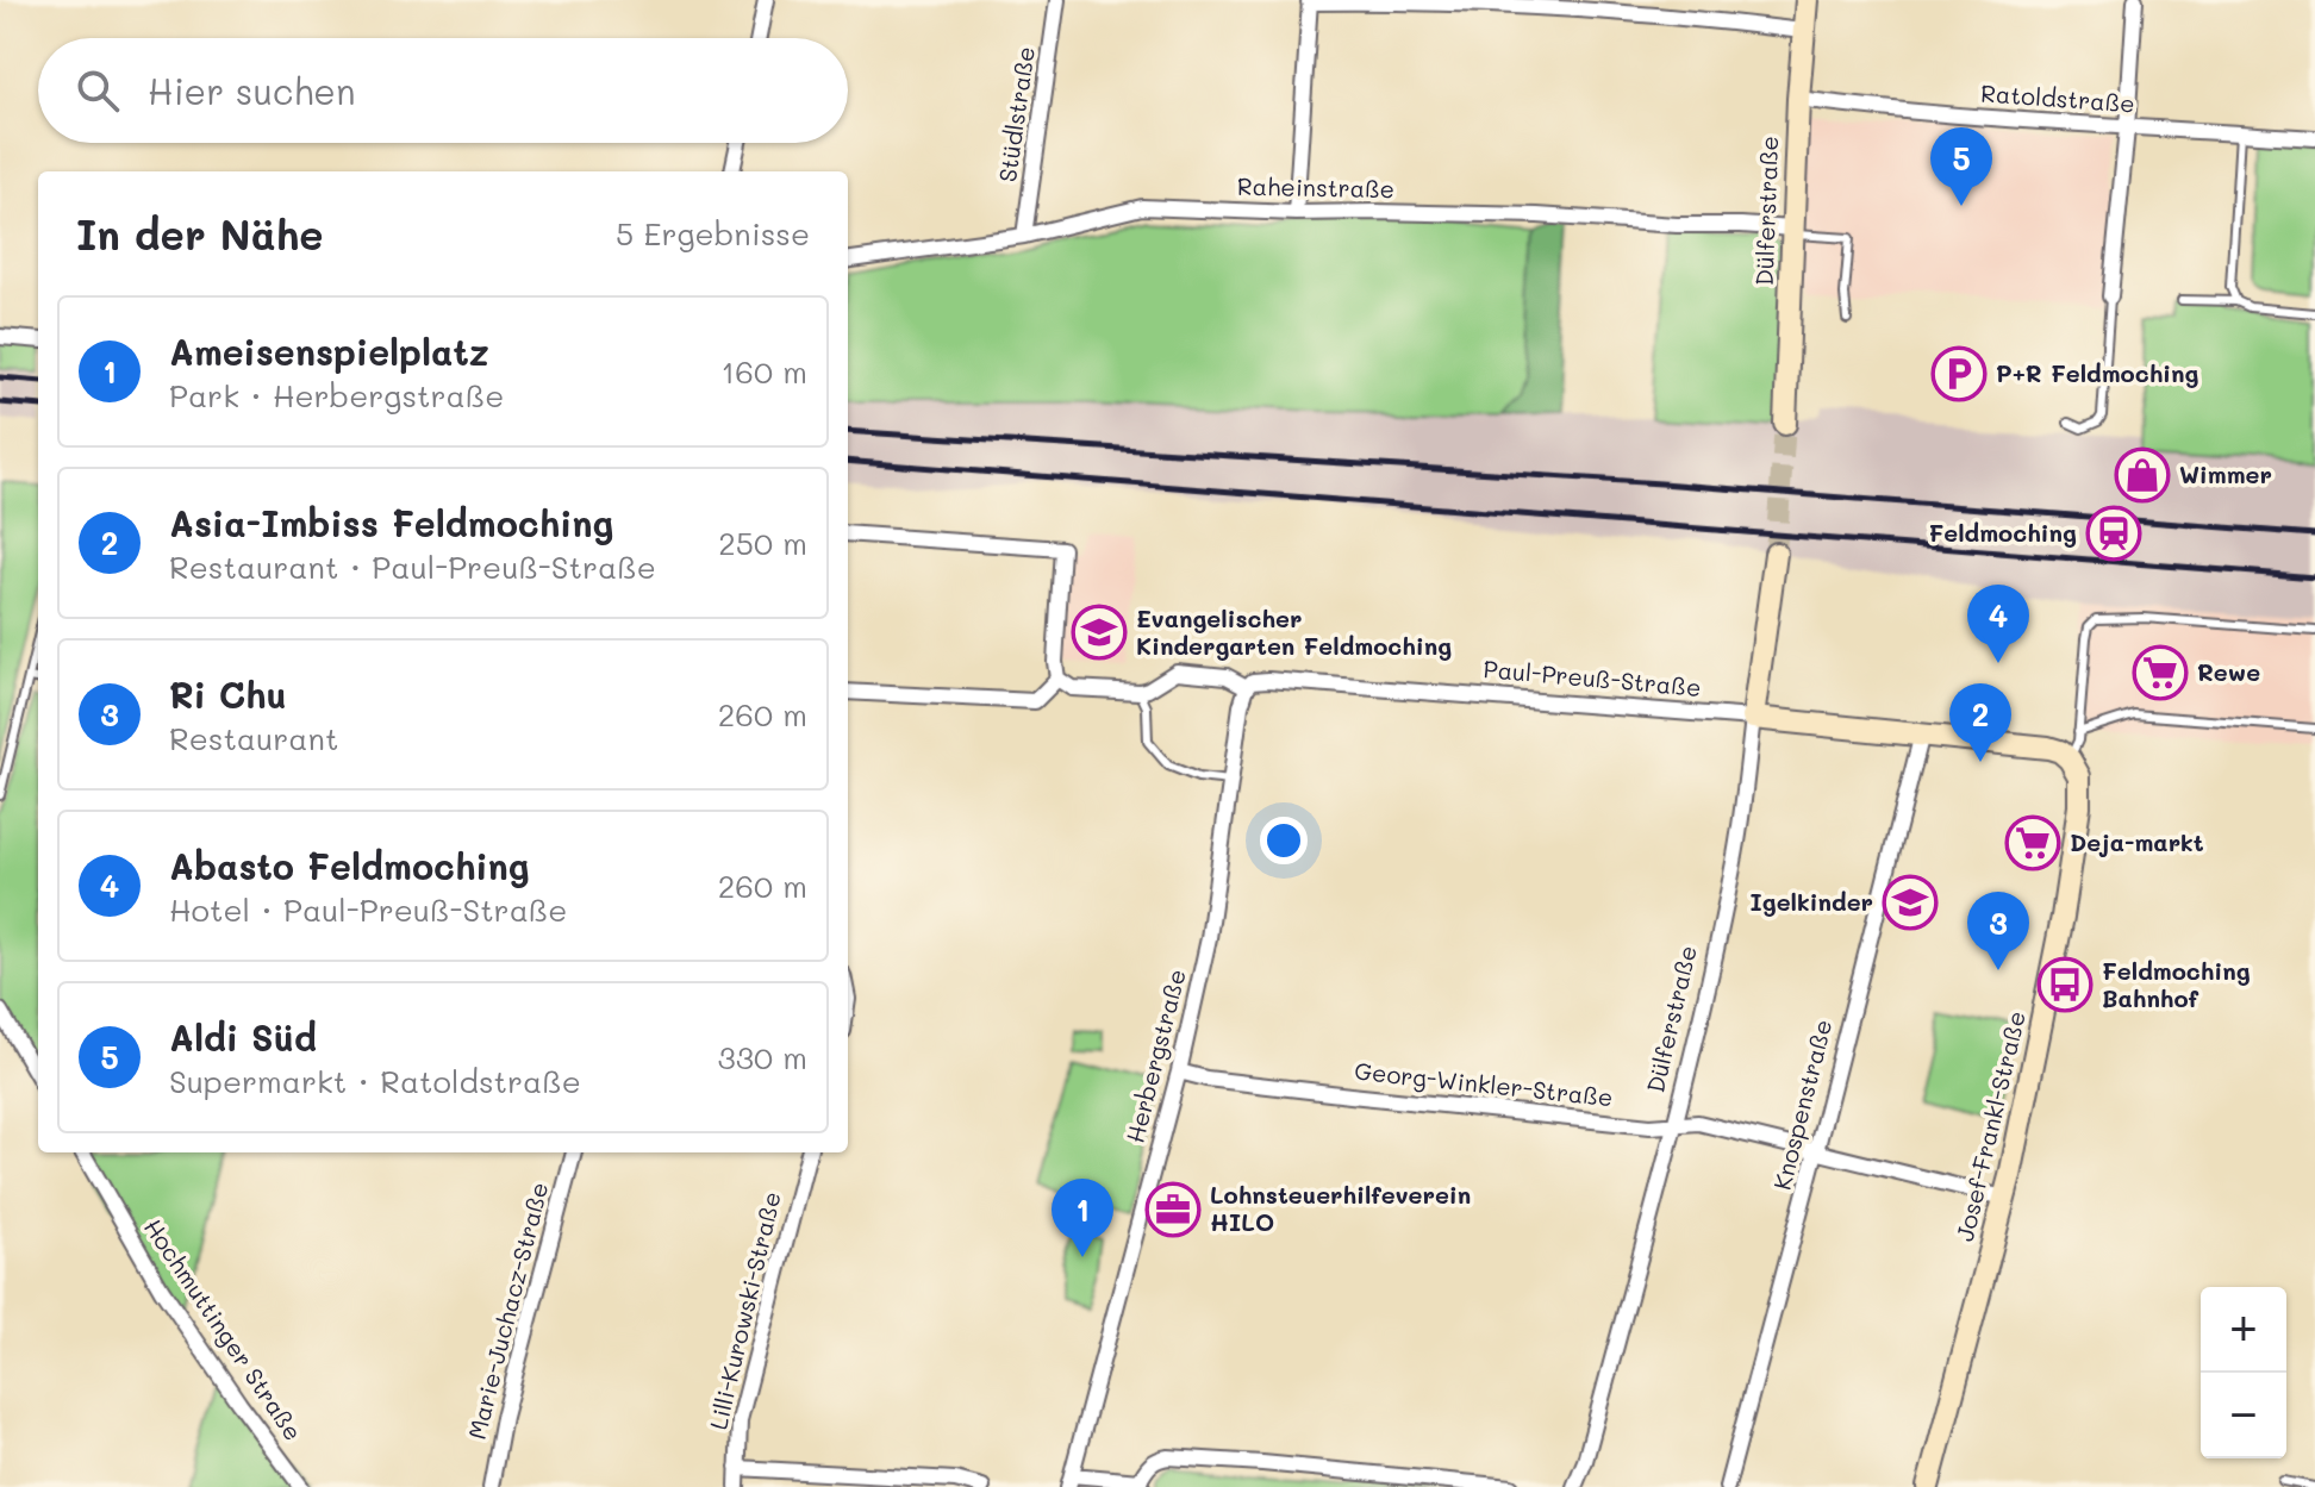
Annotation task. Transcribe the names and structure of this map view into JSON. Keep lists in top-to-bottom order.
{
  "streets": {
    "main road": ["Dülferstraße", "Paul-Preuß-Straße", "Josef-Frankl-Straße"],
    "street": [
      "Ratoldstraße",
      "Stüdlstraße",
      "Raheinstraße",
      "Herbergstraße",
      "Georg-Winkler-Straße",
      "Knospenstraße",
      "Marie-Juchacz-Straße",
      "Lilli-Kurowski-Straße",
      "Hochmuttinger Straße"
    ]
  },
  "crossings": [
    ["Ratoldstraße", "Dülferstraße"],
    ["Stüdlstraße", "Raheinstraße"],
    ["Raheinstraße", "Dülferstraße"],
    ["Dülferstraße", "Paul-Preuß-Straße"],
    ["Dülferstraße", "Georg-Winkler-Straße"],
    ["Paul-Preuß-Straße", "Herbergstraße"],
    ["Paul-Preuß-Straße", "Knospenstraße"],
    ["Paul-Preuß-Straße", "Josef-Frankl-Straße"],
    ["Herbergstraße", "Georg-Winkler-Straße"],
    ["Georg-Winkler-Straße", "Knospenstraße"],
    ["Georg-Winkler-Straße", "Josef-Frankl-Straße"]
  ],
  "places": {
    "parking": ["P+R Feldmoching"],
    "shop": ["Wimmer"],
    "station": ["Feldmoching"],
    "school or university": ["Evangelischer Kindergarten Feldmoching", "Igelkinder"],
    "supermarket": ["Rewe", "Deja-markt"],
    "bus stop": ["Feldmoching Bahnhof"],
    "office": ["Lohnsteuerhilfeverein HILO"]
  },
  "page": {
    "search": "Hier suchen",
    "pins": [
      "5",
      "4",
      "2",
      "3",
      "1"
    ],
    "heading": ["In der Nähe", "5 Ergebnisse"],
    "list": [
      {
        "mark": "1",
        "name": "Ameisenspielplatz",
        "note": "Park · Herbergstraße",
        "value": "160 m"
      },
      {
        "mark": "2",
        "name": "Asia-Imbiss Feldmoching",
        "note": "Restaurant · Paul-Preuß-Straße",
        "value": "250 m"
      },
      {
        "mark": "3",
        "name": "Ri Chu",
        "note": "Restaurant",
        "value": "260 m"
      },
      {
        "mark": "4",
        "name": "Abasto Feldmoching",
        "note": "Hotel · Paul-Preuß-Straße",
        "value": "260 m"
      },
      {
        "mark": "5",
        "name": "Aldi Süd",
        "note": "Supermarkt · Ratoldstraße",
        "value": "330 m"
      }
    ],
    "map_buttons": ["+", "−"]
  }
}
